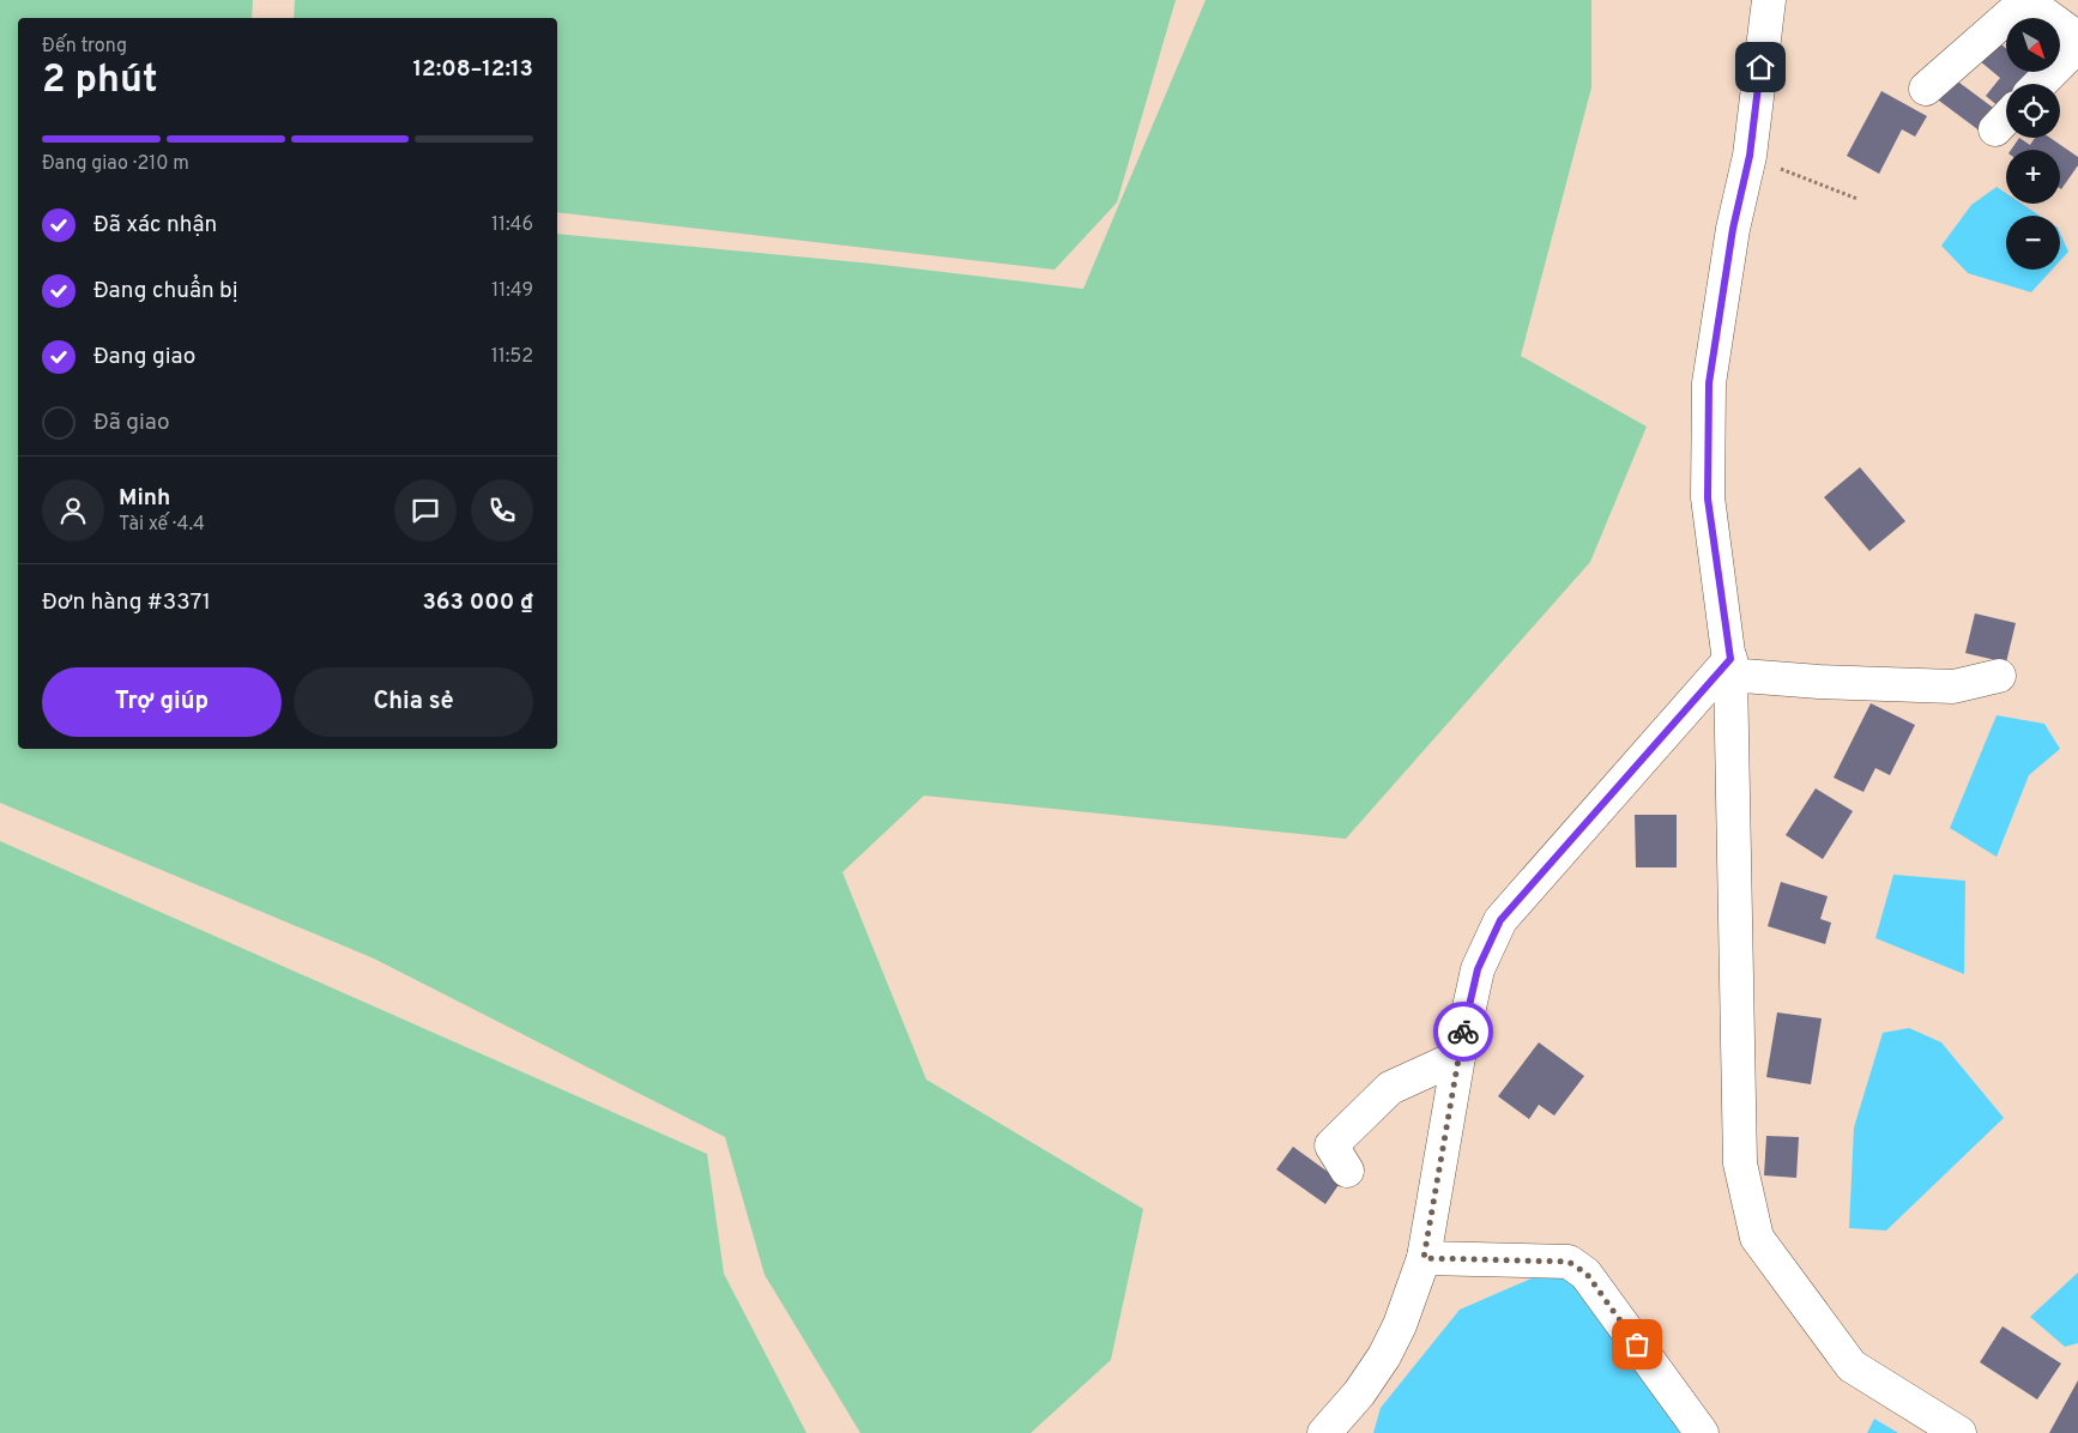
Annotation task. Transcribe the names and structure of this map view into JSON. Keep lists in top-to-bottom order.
{
  "north": "bottom right",
  "page": {
    "map_buttons": ["+", "−"],
    "heading": ["2 phút", "Đến trong", "12:08–12:13"],
    "panel": [
      "Minh",
      "Tài xế · 4.4",
      "Đơn hàng #3371",
      "363 000 ₫"
    ],
    "bar": "Đang giao · 210 m",
    "list": [
      ["Đã xác nhận", "11:46"],
      ["Đang chuẩn bị", "11:49"],
      ["Đang giao", "11:52"],
      "Đã giao"
    ],
    "buttons": ["Trợ giúp", "Chia sẻ"]
  }
}
